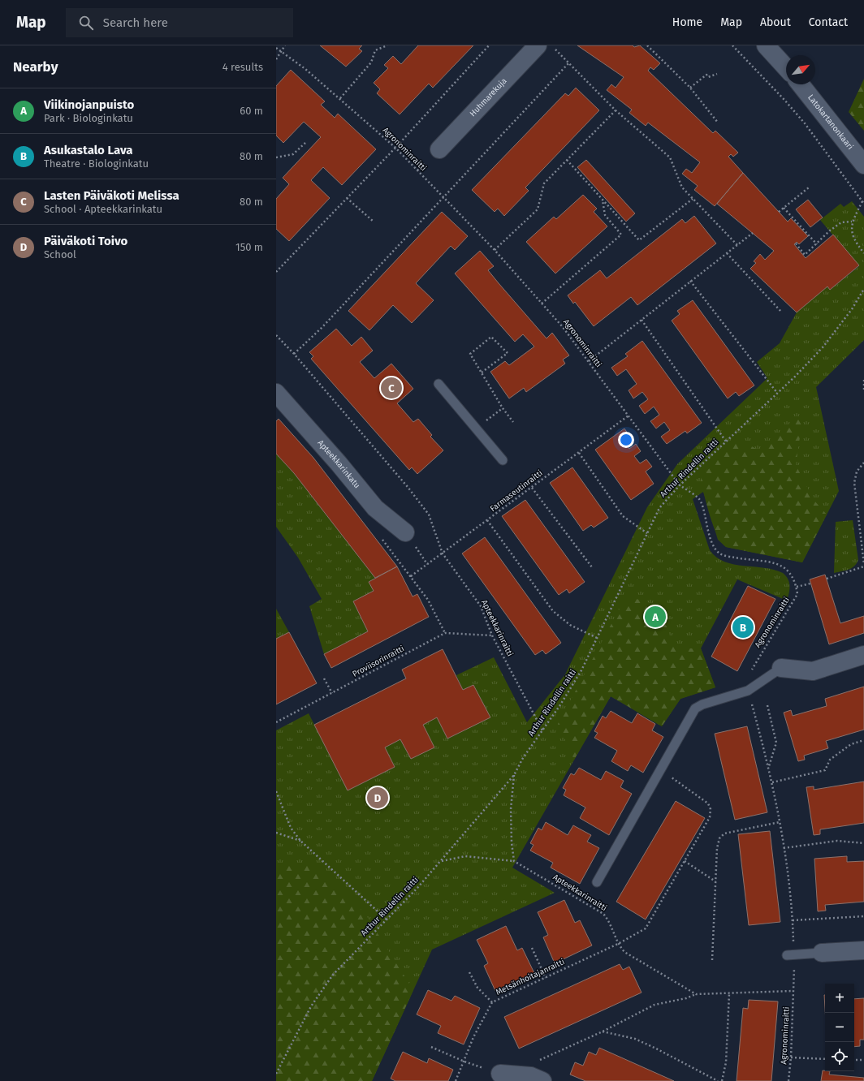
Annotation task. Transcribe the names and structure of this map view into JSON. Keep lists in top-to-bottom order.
{
  "streets": {
    "street": ["Huhmarekuja", "Latokartanonkaari", "Apteekkarinkatu"],
    "path": [
      "Agronominraitti",
      "Arthur Rindellin raitti",
      "Farmaseutinraitti",
      "Apteekkarinraitti",
      "Proviisorinraitti",
      "Metsänhoitajanraitti"
    ]
  },
  "crossings": [
    ["Agronominraitti", "Arthur Rindellin raitti"],
    ["Agronominraitti", "Farmaseutinraitti"],
    ["Arthur Rindellin raitti", "Apteekkarinraitti"],
    ["Farmaseutinraitti", "Apteekkarinraitti"],
    ["Apteekkarinraitti", "Proviisorinraitti"],
    ["Apteekkarinraitti", "Metsänhoitajanraitti"]
  ],
  "north": "top right",
  "page": {
    "header": "Map",
    "search": "Search here",
    "nav": [
      "Home",
      "Map",
      "About",
      "Contact"
    ],
    "heading": ["Nearby", "4 results"],
    "list": [
      {
        "mark": "A",
        "name": "Viikinojanpuisto",
        "note": "Park · Biologinkatu",
        "value": "60 m"
      },
      {
        "mark": "B",
        "name": "Asukastalo Lava",
        "note": "Theatre · Biologinkatu",
        "value": "80 m"
      },
      {
        "mark": "C",
        "name": "Lasten Päiväkoti Melissa",
        "note": "School · Apteekkarinkatu",
        "value": "80 m"
      },
      {
        "mark": "D",
        "name": "Päiväkoti Toivo",
        "note": "School",
        "value": "150 m"
      }
    ],
    "pins": [
      "C",
      "A",
      "B",
      "D"
    ],
    "map_buttons": ["+", "−"]
  }
}
